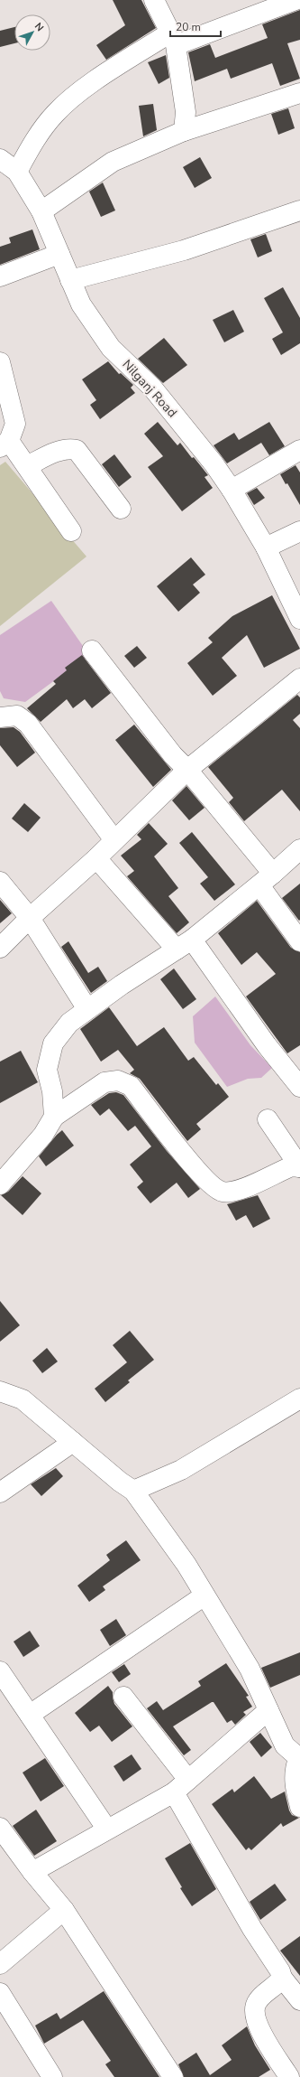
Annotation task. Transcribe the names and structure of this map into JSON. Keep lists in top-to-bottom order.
{
  "streets": {
    "street": ["Nilganj Road"]
  },
  "scale_bar": "20 m",
  "north": "top right"
}
